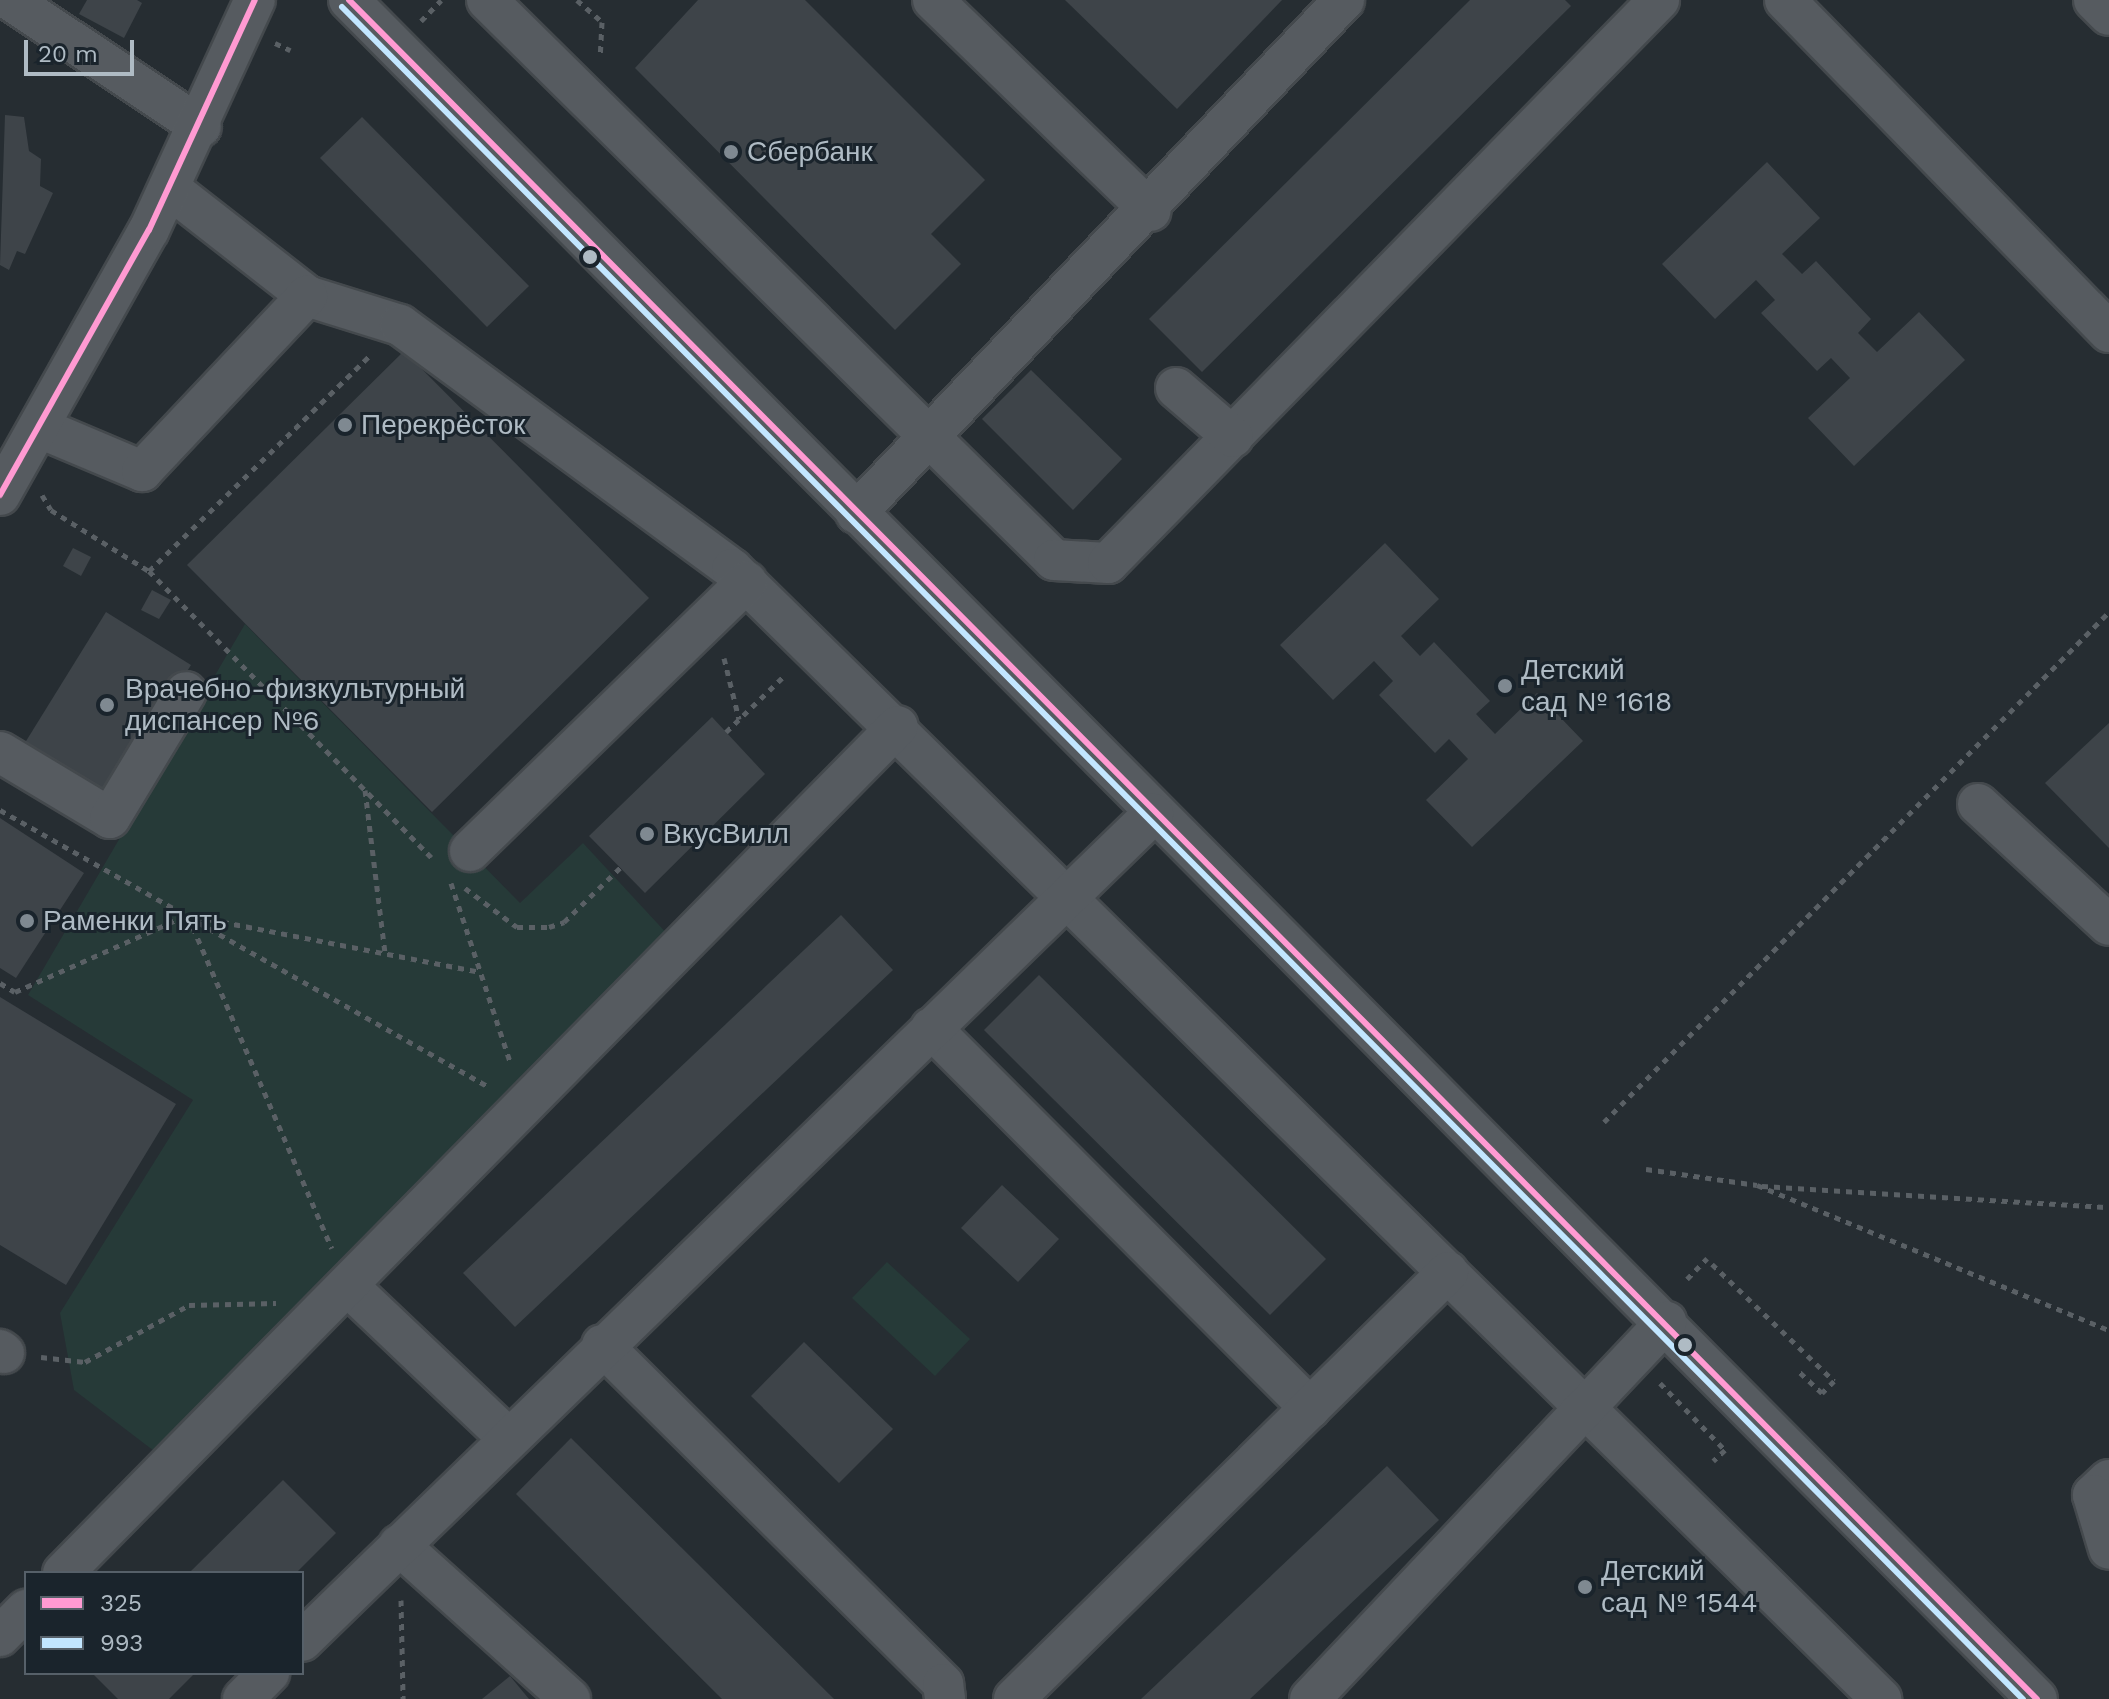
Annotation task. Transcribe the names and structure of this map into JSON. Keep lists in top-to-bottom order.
{
  "places": [
    "Сбербанк",
    "Перекрёсток",
    "Детский сад № 1618",
    "Врачебно-физкультурный диспансер №6",
    "ВкусВилл",
    "Раменки Пять",
    "Детский сад № 1544"
  ],
  "lines": ["transit line 325", "transit line 993"],
  "legend": ["325", "993"],
  "scale_bar": "20 m"
}
